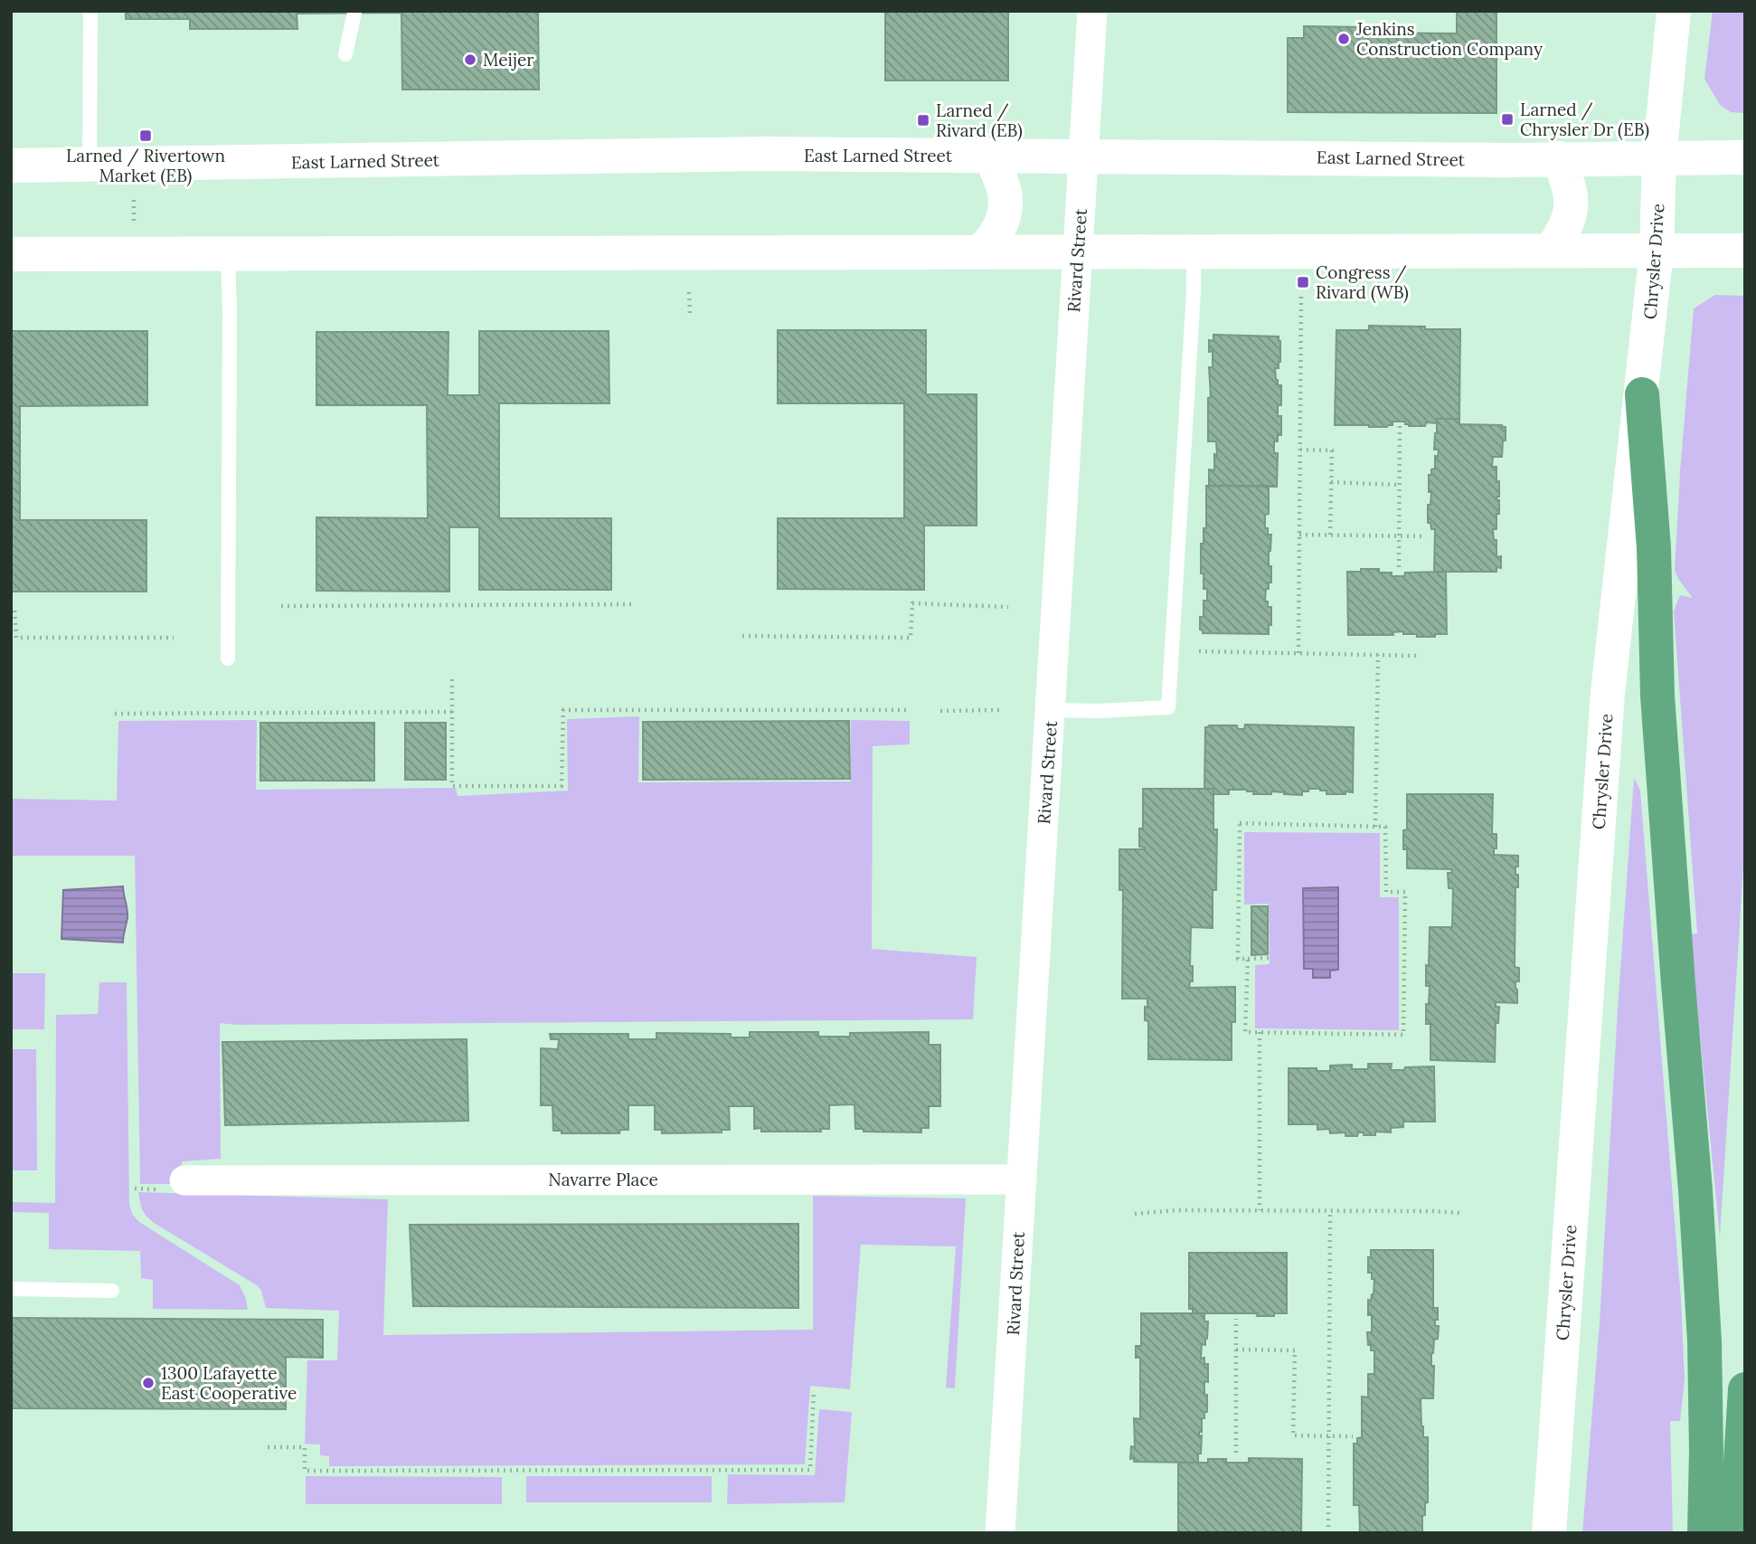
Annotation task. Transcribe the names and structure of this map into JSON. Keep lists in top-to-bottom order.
{
  "streets": {
    "street": [
      "East Larned Street",
      "Rivard Street",
      "Chrysler Drive",
      "Navarre Place"
    ]
  },
  "crossings": [
    ["East Larned Street", "Rivard Street"],
    ["East Larned Street", "Chrysler Drive"],
    ["Rivard Street", "Navarre Place"]
  ],
  "places": {
    "other": ["Jenkins Construction Company", "Meijer", "1300 Lafayette East Cooperative"],
    "transit": [
      "Larned / Chrysler Dr (EB)",
      "Larned / Rivard (EB)",
      "Larned / Rivertown Market (EB)",
      "Congress / Rivard (WB)"
    ]
  }
}
